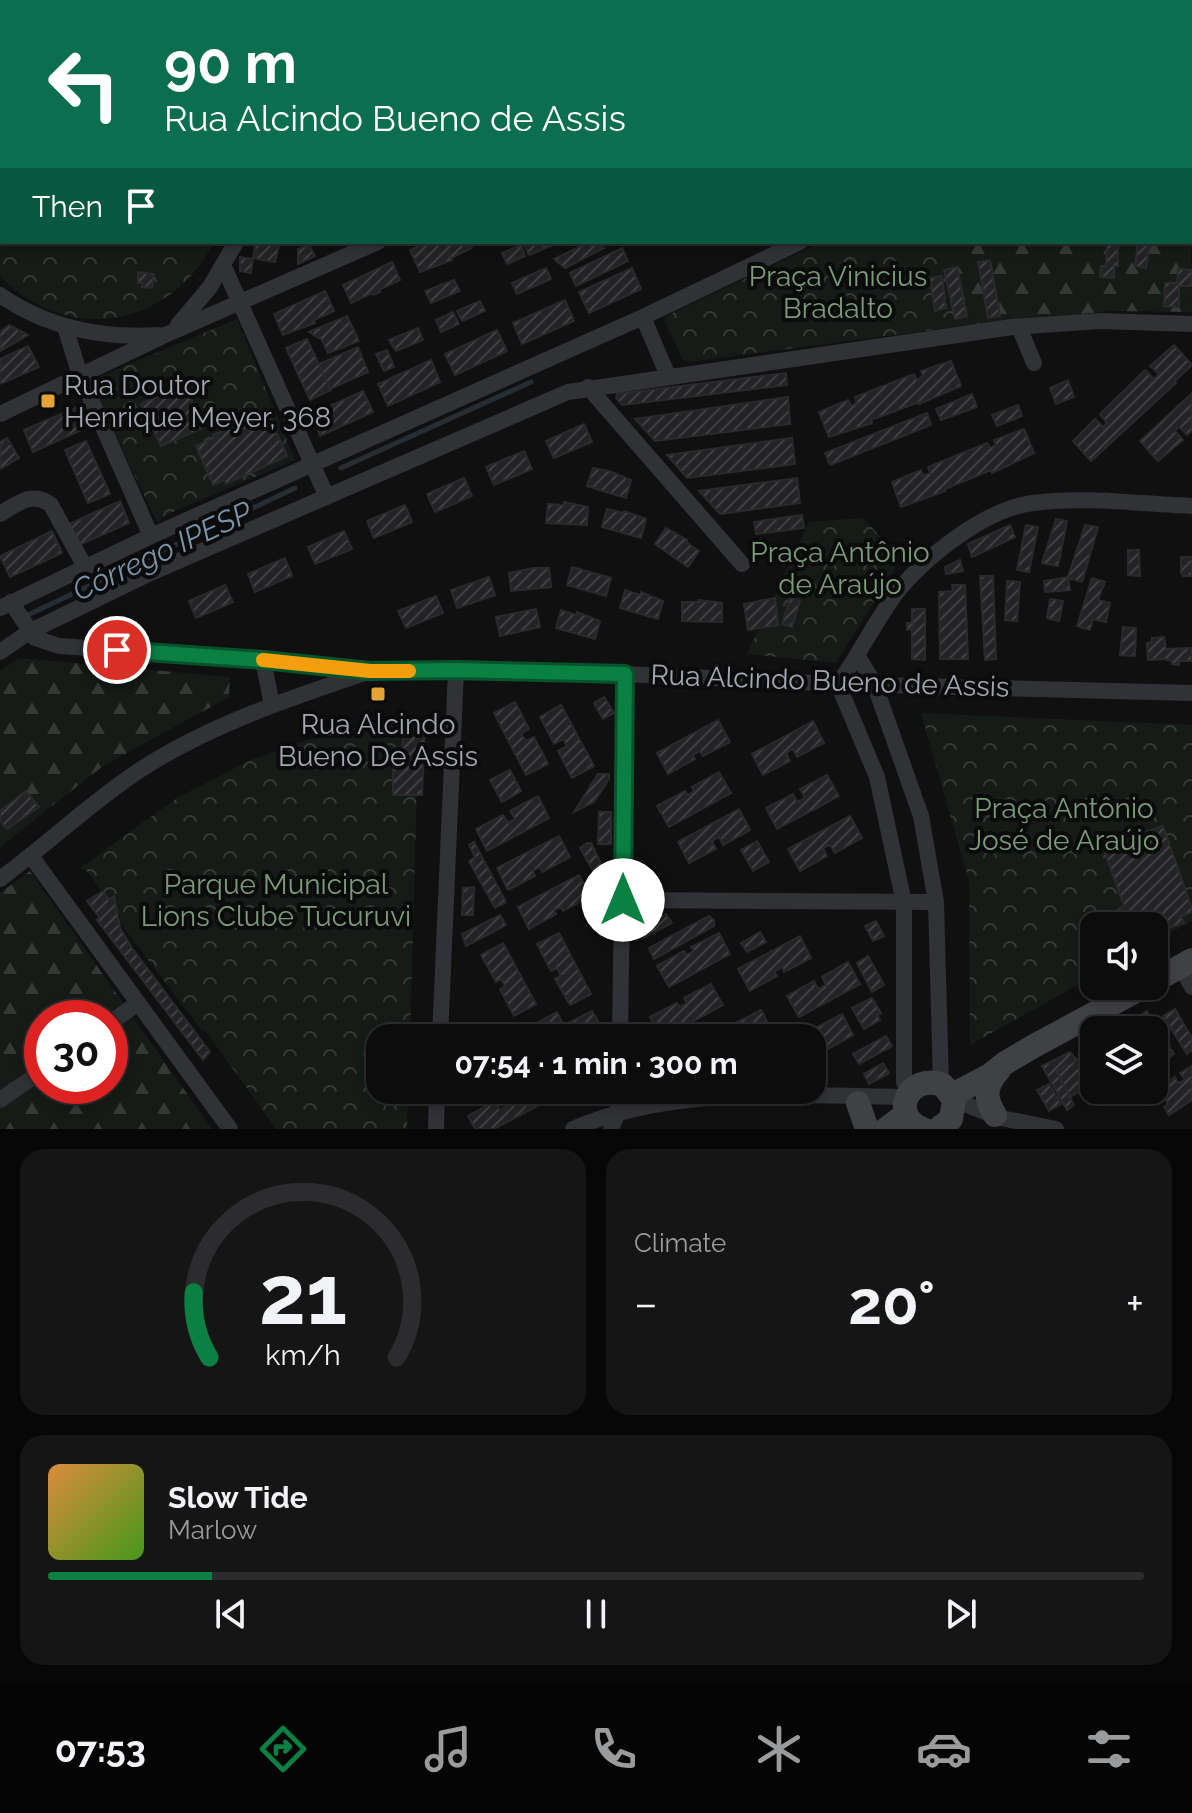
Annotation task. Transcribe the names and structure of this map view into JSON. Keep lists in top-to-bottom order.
{
  "streets": {
    "street": ["Rua Alcindo Bueno de Assis"]
  },
  "water": ["Córrego IPESP"],
  "parks": [
    "Praça Vinicius Bradalto",
    "Praça Antônio de Araújo",
    "Praça Antônio José de Araújo",
    "Parque Municipal Lions Clube Tucuruvi"
  ],
  "places": {
    "transit": ["Rua Doutor Henrique Meyer, 368", "Rua Alcindo Bueno De Assis"]
  },
  "page": {
    "turn": ["90 m", "Rua Alcindo Bueno de Assis"],
    "then": "Then",
    "limit": "30",
    "trip": "07:54 · 1 min · 300 m",
    "tile": "Climate",
    "heat": ["−", "20°", "+"],
    "song": ["Slow Tide", "Marlow"],
    "tabs": "07:53",
    "gauge": ["21", "km/h"]
  }
}
